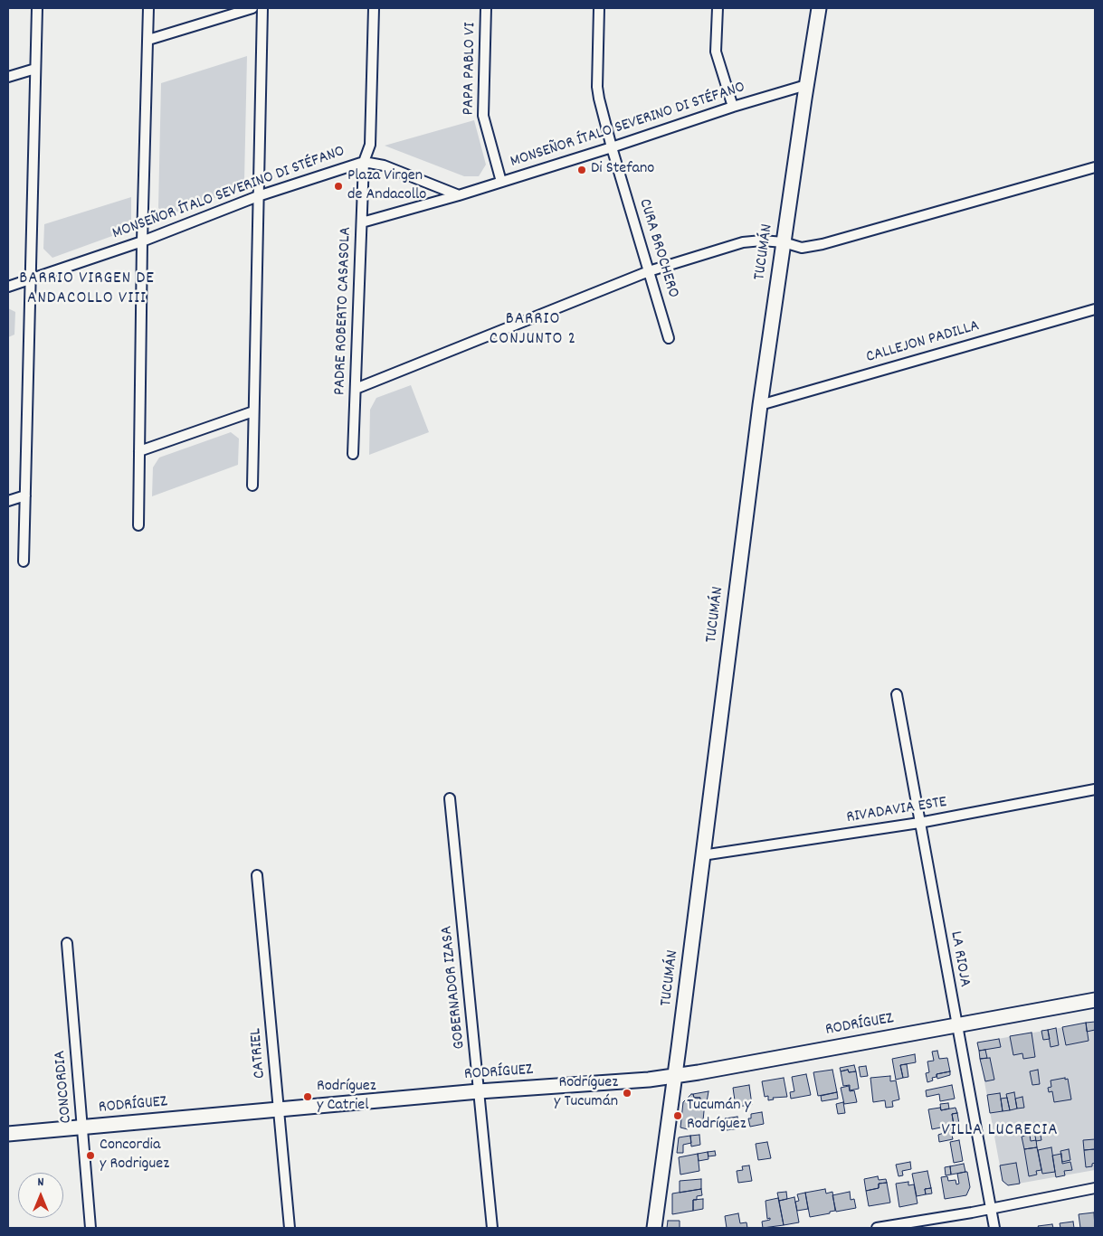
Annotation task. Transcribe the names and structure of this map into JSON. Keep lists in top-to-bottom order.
{
  "streets": {
    "main road": ["TUCUMÁN", "RODRÍGUEZ"],
    "street": [
      "PAPA PABLO VI",
      "MONSEÑOR ÍTALO SEVERINO DI STÉFANO",
      "CURA BROCHERO",
      "PADRE ROBERTO CASASOLA",
      "CALLEJON PADILLA",
      "RIVADAVIA ESTE",
      "LA RIOJA",
      "GOBERNADOR IZASA",
      "CATRIEL",
      "CONCORDIA"
    ]
  },
  "crossings": [
    ["PAPA PABLO VI", "MONSEÑOR ÍTALO SEVERINO DI STÉFANO"],
    ["MONSEÑOR ÍTALO SEVERINO DI STÉFANO", "CURA BROCHERO"],
    ["MONSEÑOR ÍTALO SEVERINO DI STÉFANO", "TUCUMÁN"],
    ["MONSEÑOR ÍTALO SEVERINO DI STÉFANO", "PADRE ROBERTO CASASOLA"],
    ["TUCUMÁN", "CALLEJON PADILLA"],
    ["TUCUMÁN", "RIVADAVIA ESTE"],
    ["TUCUMÁN", "RODRÍGUEZ"],
    ["RIVADAVIA ESTE", "LA RIOJA"],
    ["LA RIOJA", "RODRÍGUEZ"],
    ["GOBERNADOR IZASA", "RODRÍGUEZ"],
    ["RODRÍGUEZ", "CATRIEL"],
    ["RODRÍGUEZ", "CONCORDIA"]
  ],
  "districts": ["BARRIO VIRGEN DE ANDACOLLO VIII", "BARRIO CONJUNTO 2", "VILLA LUCRECIA"],
  "places": [
    "Di Stefano",
    "Plaza Virgen de Andacollo",
    "Rodríguez y Tucumán",
    "Rodríguez y Catriel",
    "Tucumán y Rodríguez",
    "Concordia y Rodriguez"
  ],
  "north": "top"
}
